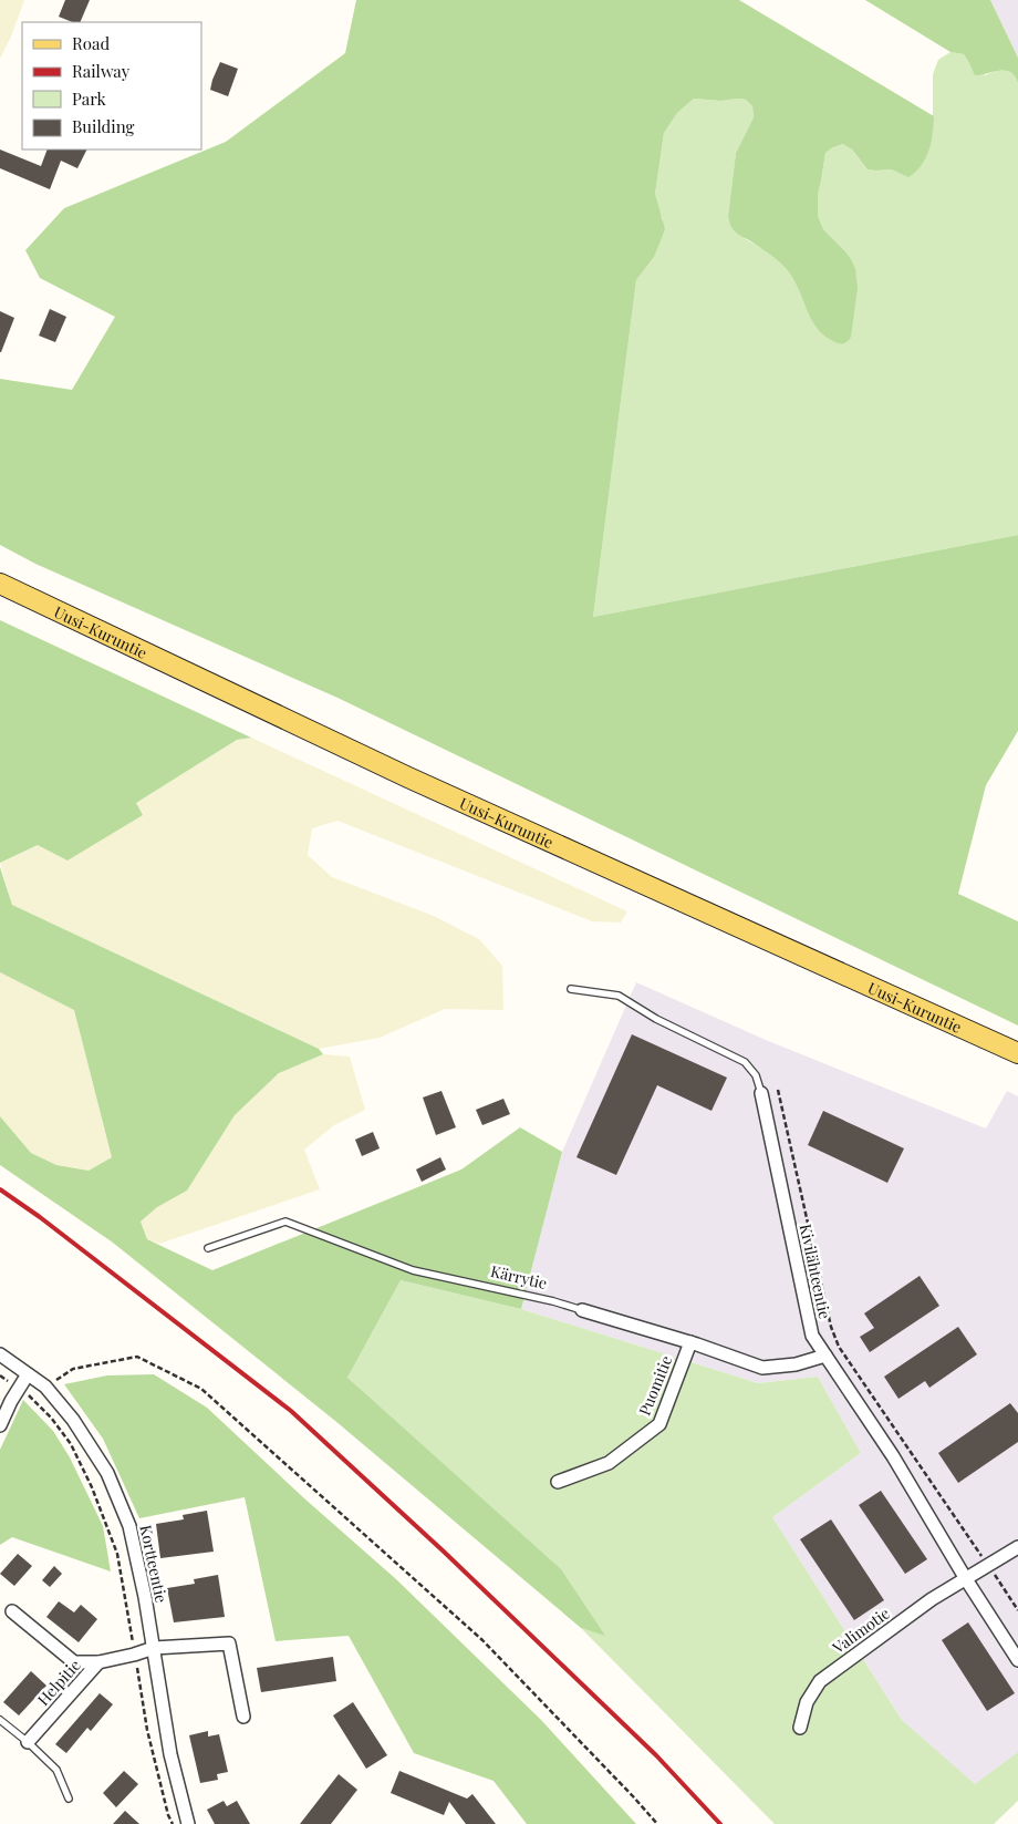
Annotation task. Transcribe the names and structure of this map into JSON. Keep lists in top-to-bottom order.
{
  "streets": {
    "main road": ["Uusi-Kuruntie"],
    "street": [
      "Kivilähteentie",
      "Kärrytie",
      "Puomitie",
      "Kortteentie",
      "Valimotie",
      "Helpitie"
    ]
  },
  "crossings": [
    ["Kivilähteentie", "Kärrytie"],
    ["Kivilähteentie", "Valimotie"],
    ["Kärrytie", "Puomitie"],
    ["Kortteentie", "Helpitie"]
  ],
  "legend": [
    "Road",
    "Railway",
    "Park",
    "Building"
  ]
}
